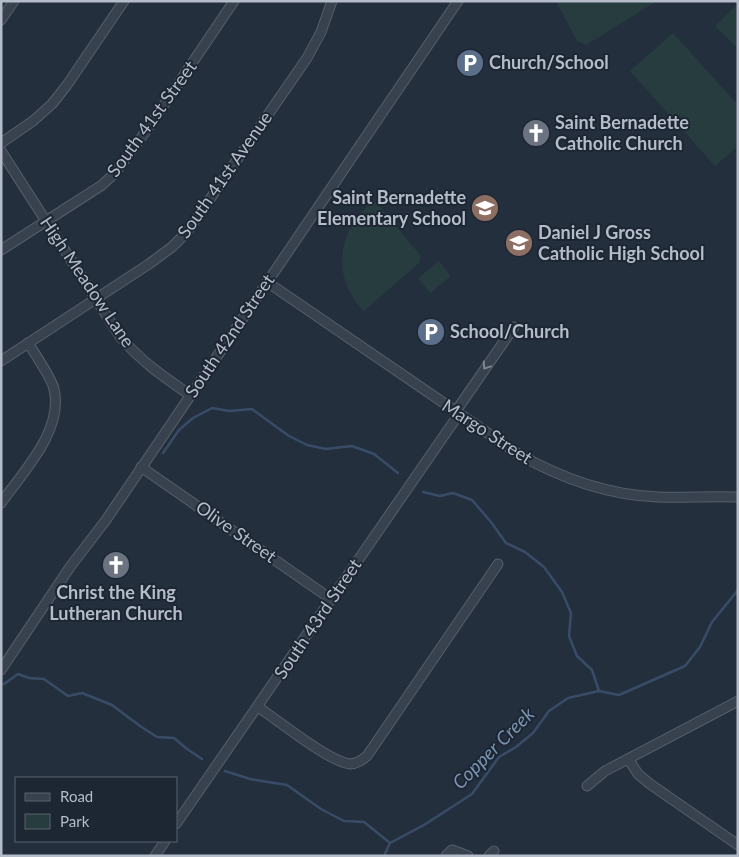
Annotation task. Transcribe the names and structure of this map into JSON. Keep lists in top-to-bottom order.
{
  "streets": {
    "street": [
      "South 41st Street",
      "South 41st Avenue",
      "High Meadow Lane",
      "South 42nd Street",
      "Margo Street",
      "Olive Street",
      "South 43rd Street"
    ]
  },
  "crossings": [
    ["South 41st Street", "High Meadow Lane"],
    ["South 41st Avenue", "High Meadow Lane"],
    ["High Meadow Lane", "South 42nd Street"],
    ["South 42nd Street", "Margo Street"],
    ["South 42nd Street", "Olive Street"],
    ["Margo Street", "South 43rd Street"],
    ["Olive Street", "South 43rd Street"]
  ],
  "water": ["Copper Creek"],
  "places": {
    "parking": ["Church/School", "School/Church"],
    "church": ["Saint Bernadette Catholic Church", "Christ the King Lutheran Church"],
    "school or university": ["Saint Bernadette Elementary School", "Daniel J Gross Catholic High School"]
  },
  "legend": ["Road", "Park"]
}
